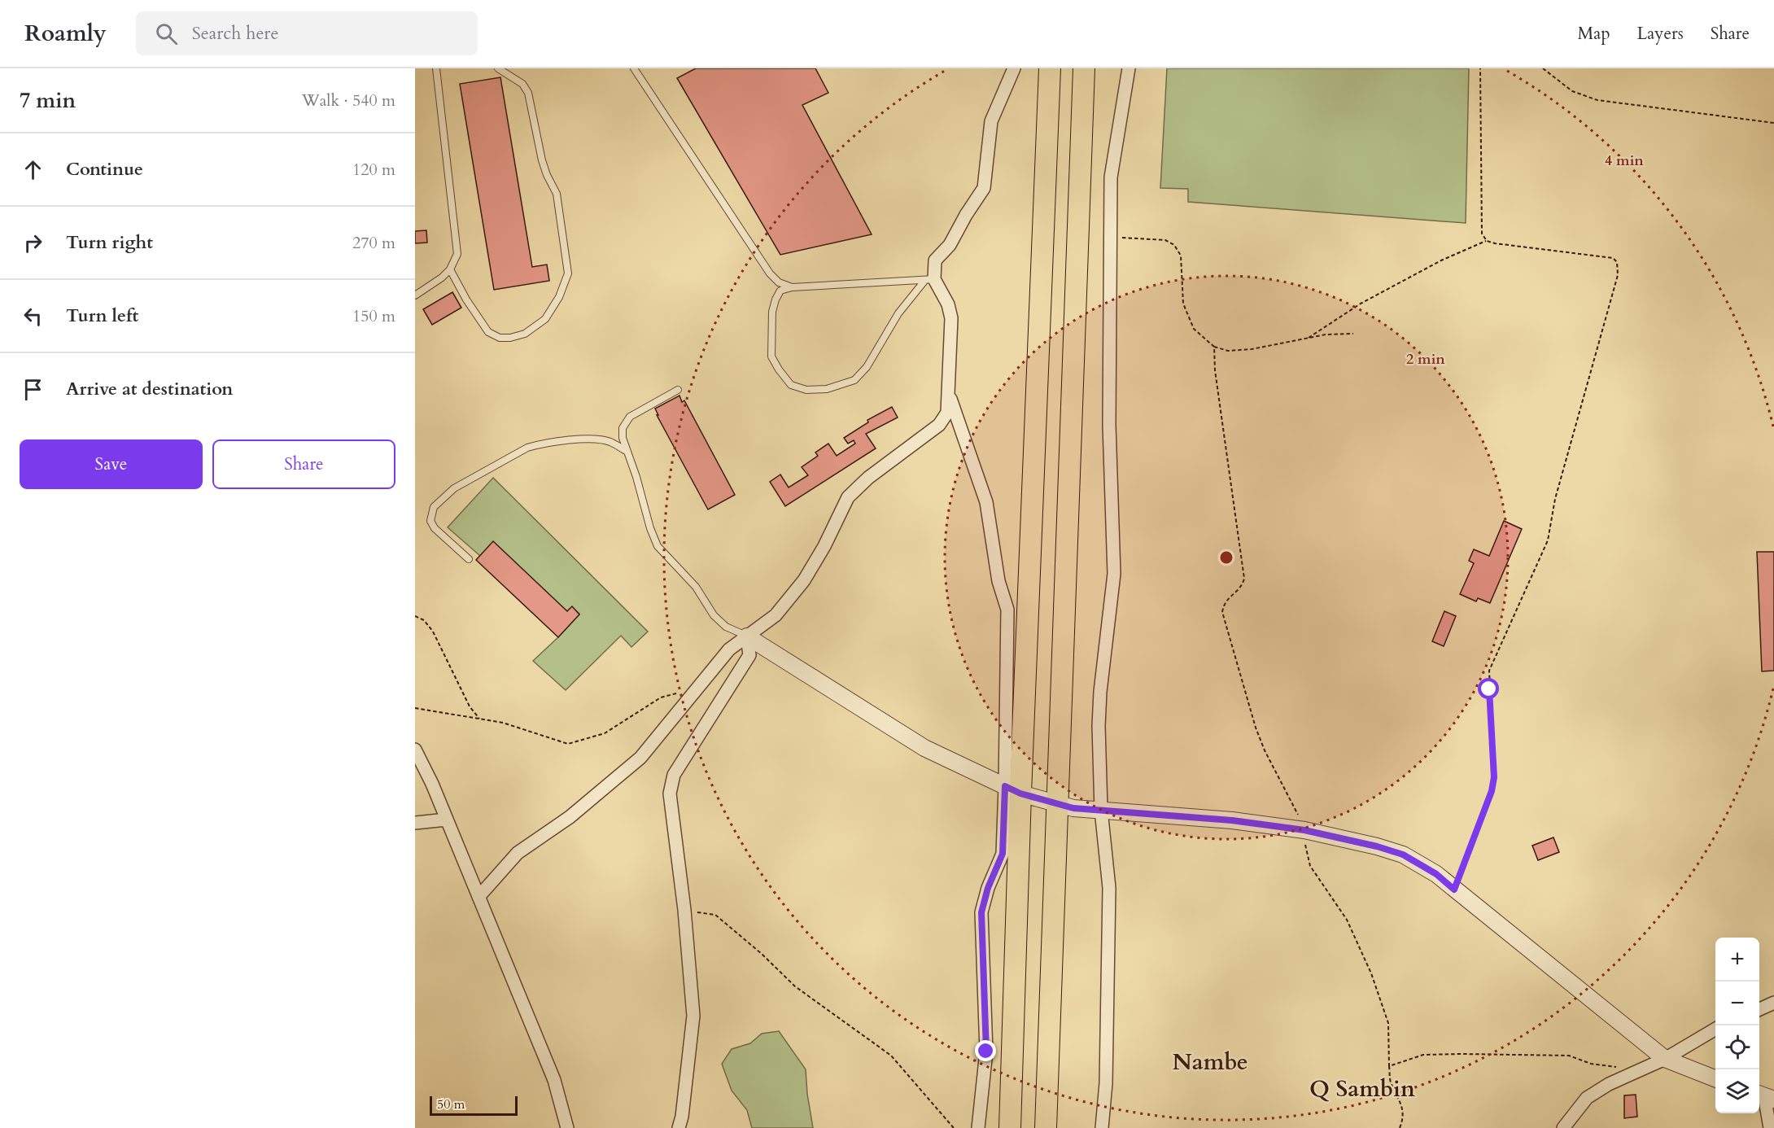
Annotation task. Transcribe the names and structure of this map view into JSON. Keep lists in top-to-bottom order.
{
  "districts": ["Nambe", "Q Sambin"],
  "scale_bar": "50 m",
  "page": {
    "header": "Roamly",
    "search": "Search here",
    "nav": ["Map", "Layers", "Share"],
    "heading": ["7 min", "Walk · 540 m"],
    "list": [
      ["Continue", "120 m"],
      ["Turn right", "270 m"],
      ["Turn left", "150 m"],
      "Arrive at destination"
    ],
    "buttons": ["Save", "Share"],
    "map_buttons": ["+", "−"],
    "scale": "50 m"
  },
  "rings": ["4 min", "2 min"]
}
